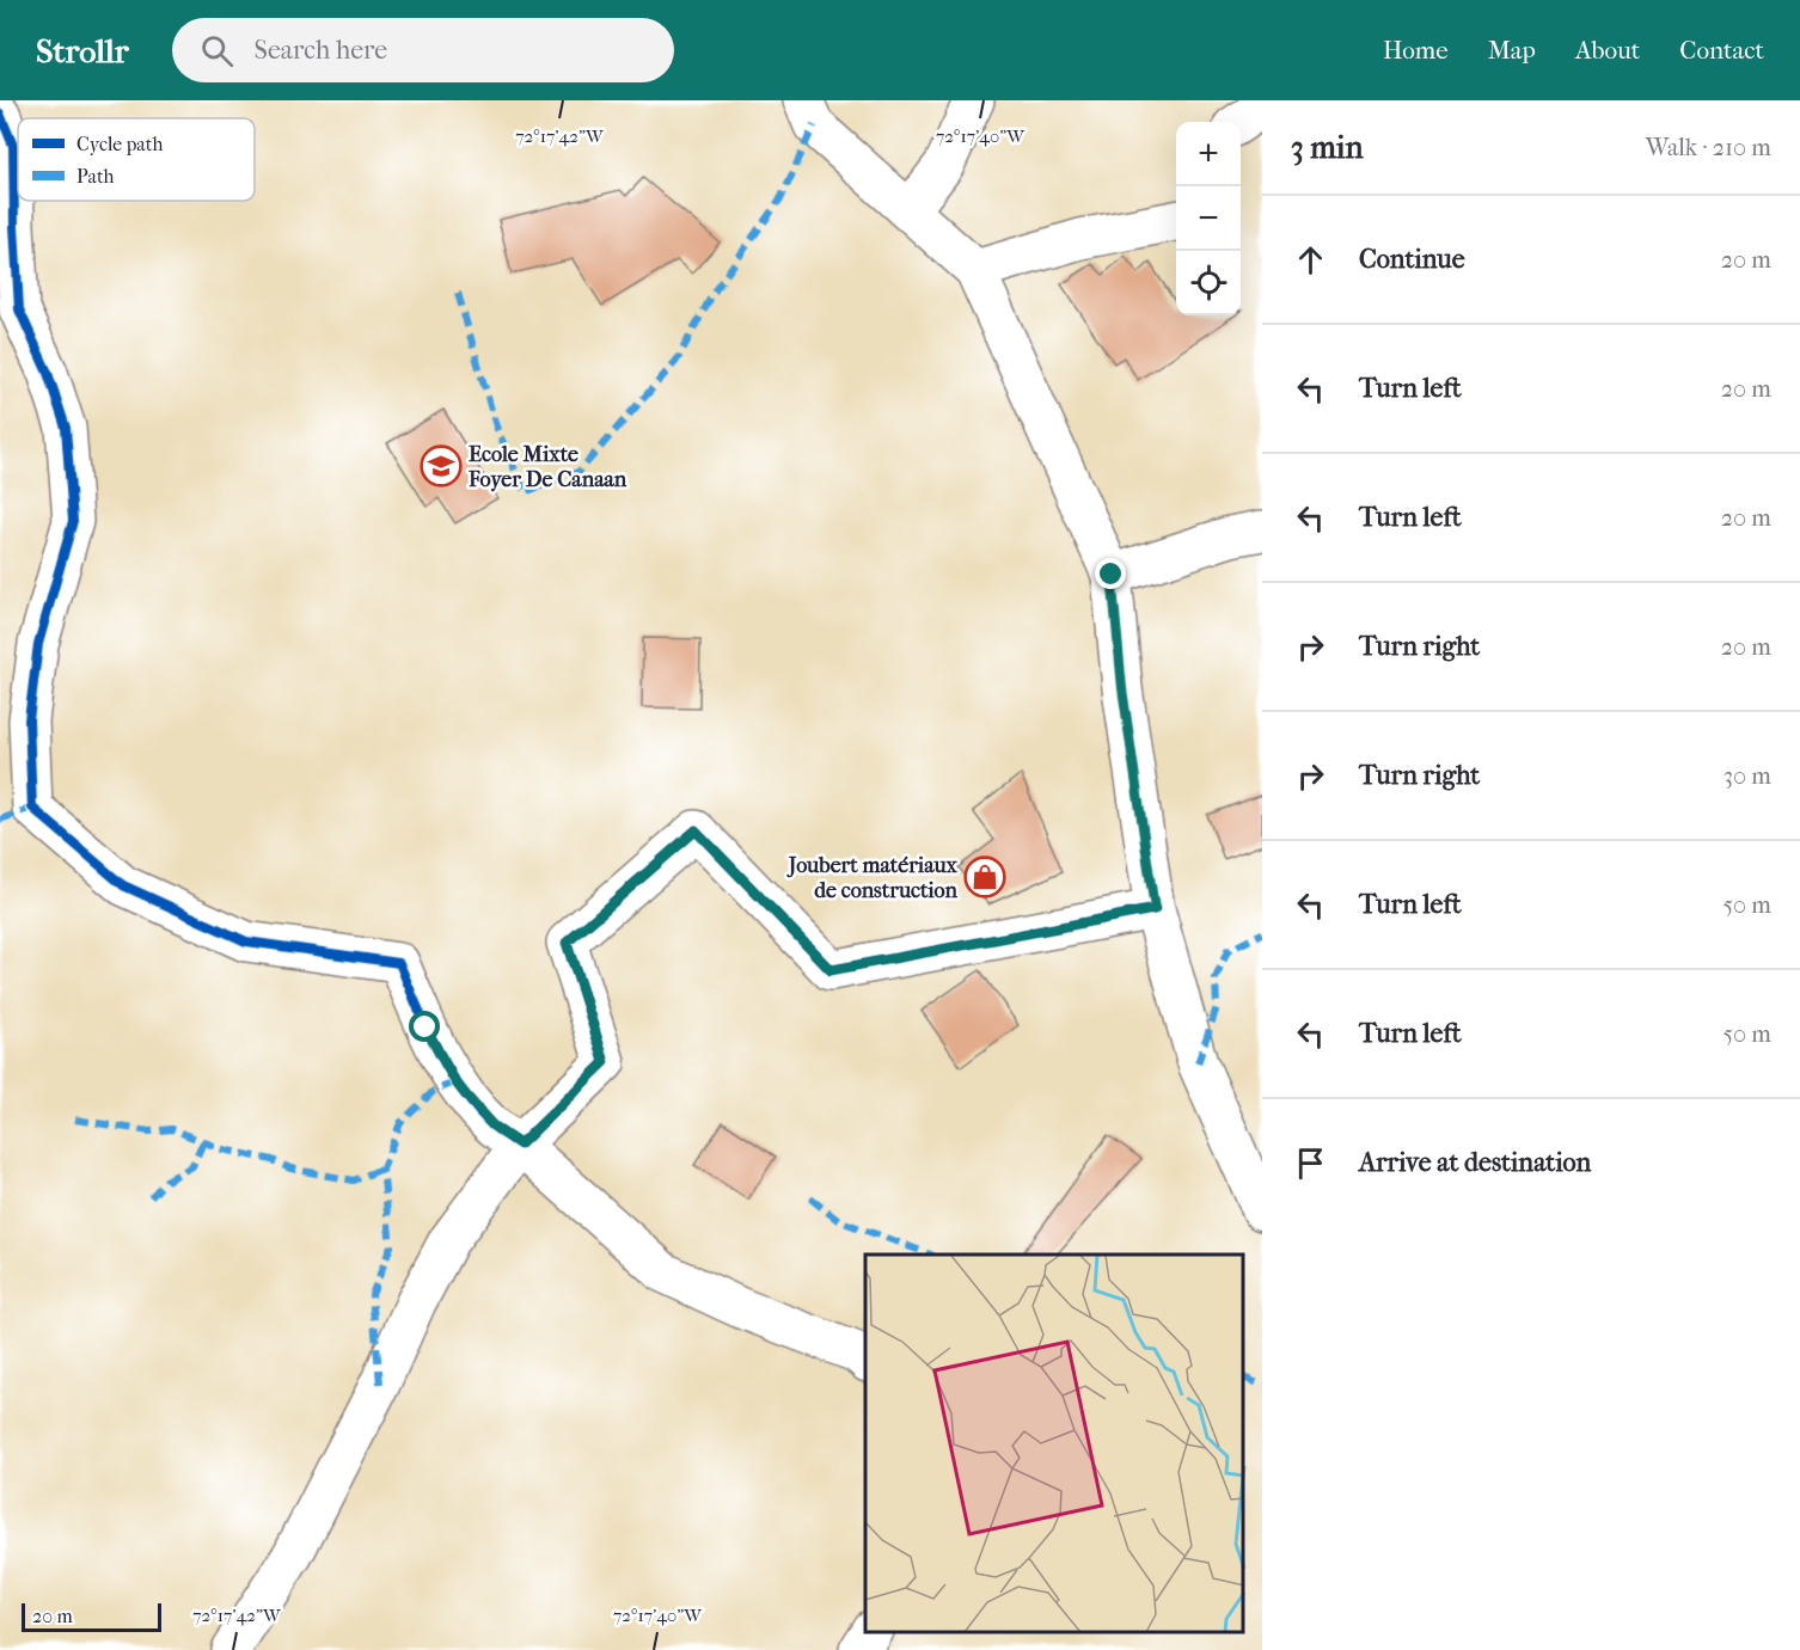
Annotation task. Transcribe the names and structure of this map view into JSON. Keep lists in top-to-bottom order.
{
  "places": {
    "school or university": ["Ecole Mixte Foyer De Canaan"],
    "shop": ["Joubert matériaux de construction"]
  },
  "legend": ["Cycle path", "Path"],
  "scale_bar": "20 m",
  "page": {
    "header": "Strollr",
    "search": "Search here",
    "nav": [
      "Home",
      "Map",
      "About",
      "Contact"
    ],
    "heading": ["3 min", "Walk · 210 m"],
    "map_buttons": ["+", "−"],
    "list": [
      ["Continue", "20 m"],
      ["Turn left", "20 m"],
      ["Turn left", "20 m"],
      ["Turn right", "20 m"],
      ["Turn right", "30 m"],
      ["Turn left", "50 m"],
      ["Turn left", "50 m"],
      "Arrive at destination"
    ],
    "scale": "20 m"
  },
  "coordinates": ["72°17'42\"W", "72°17'40\"W"]
}
